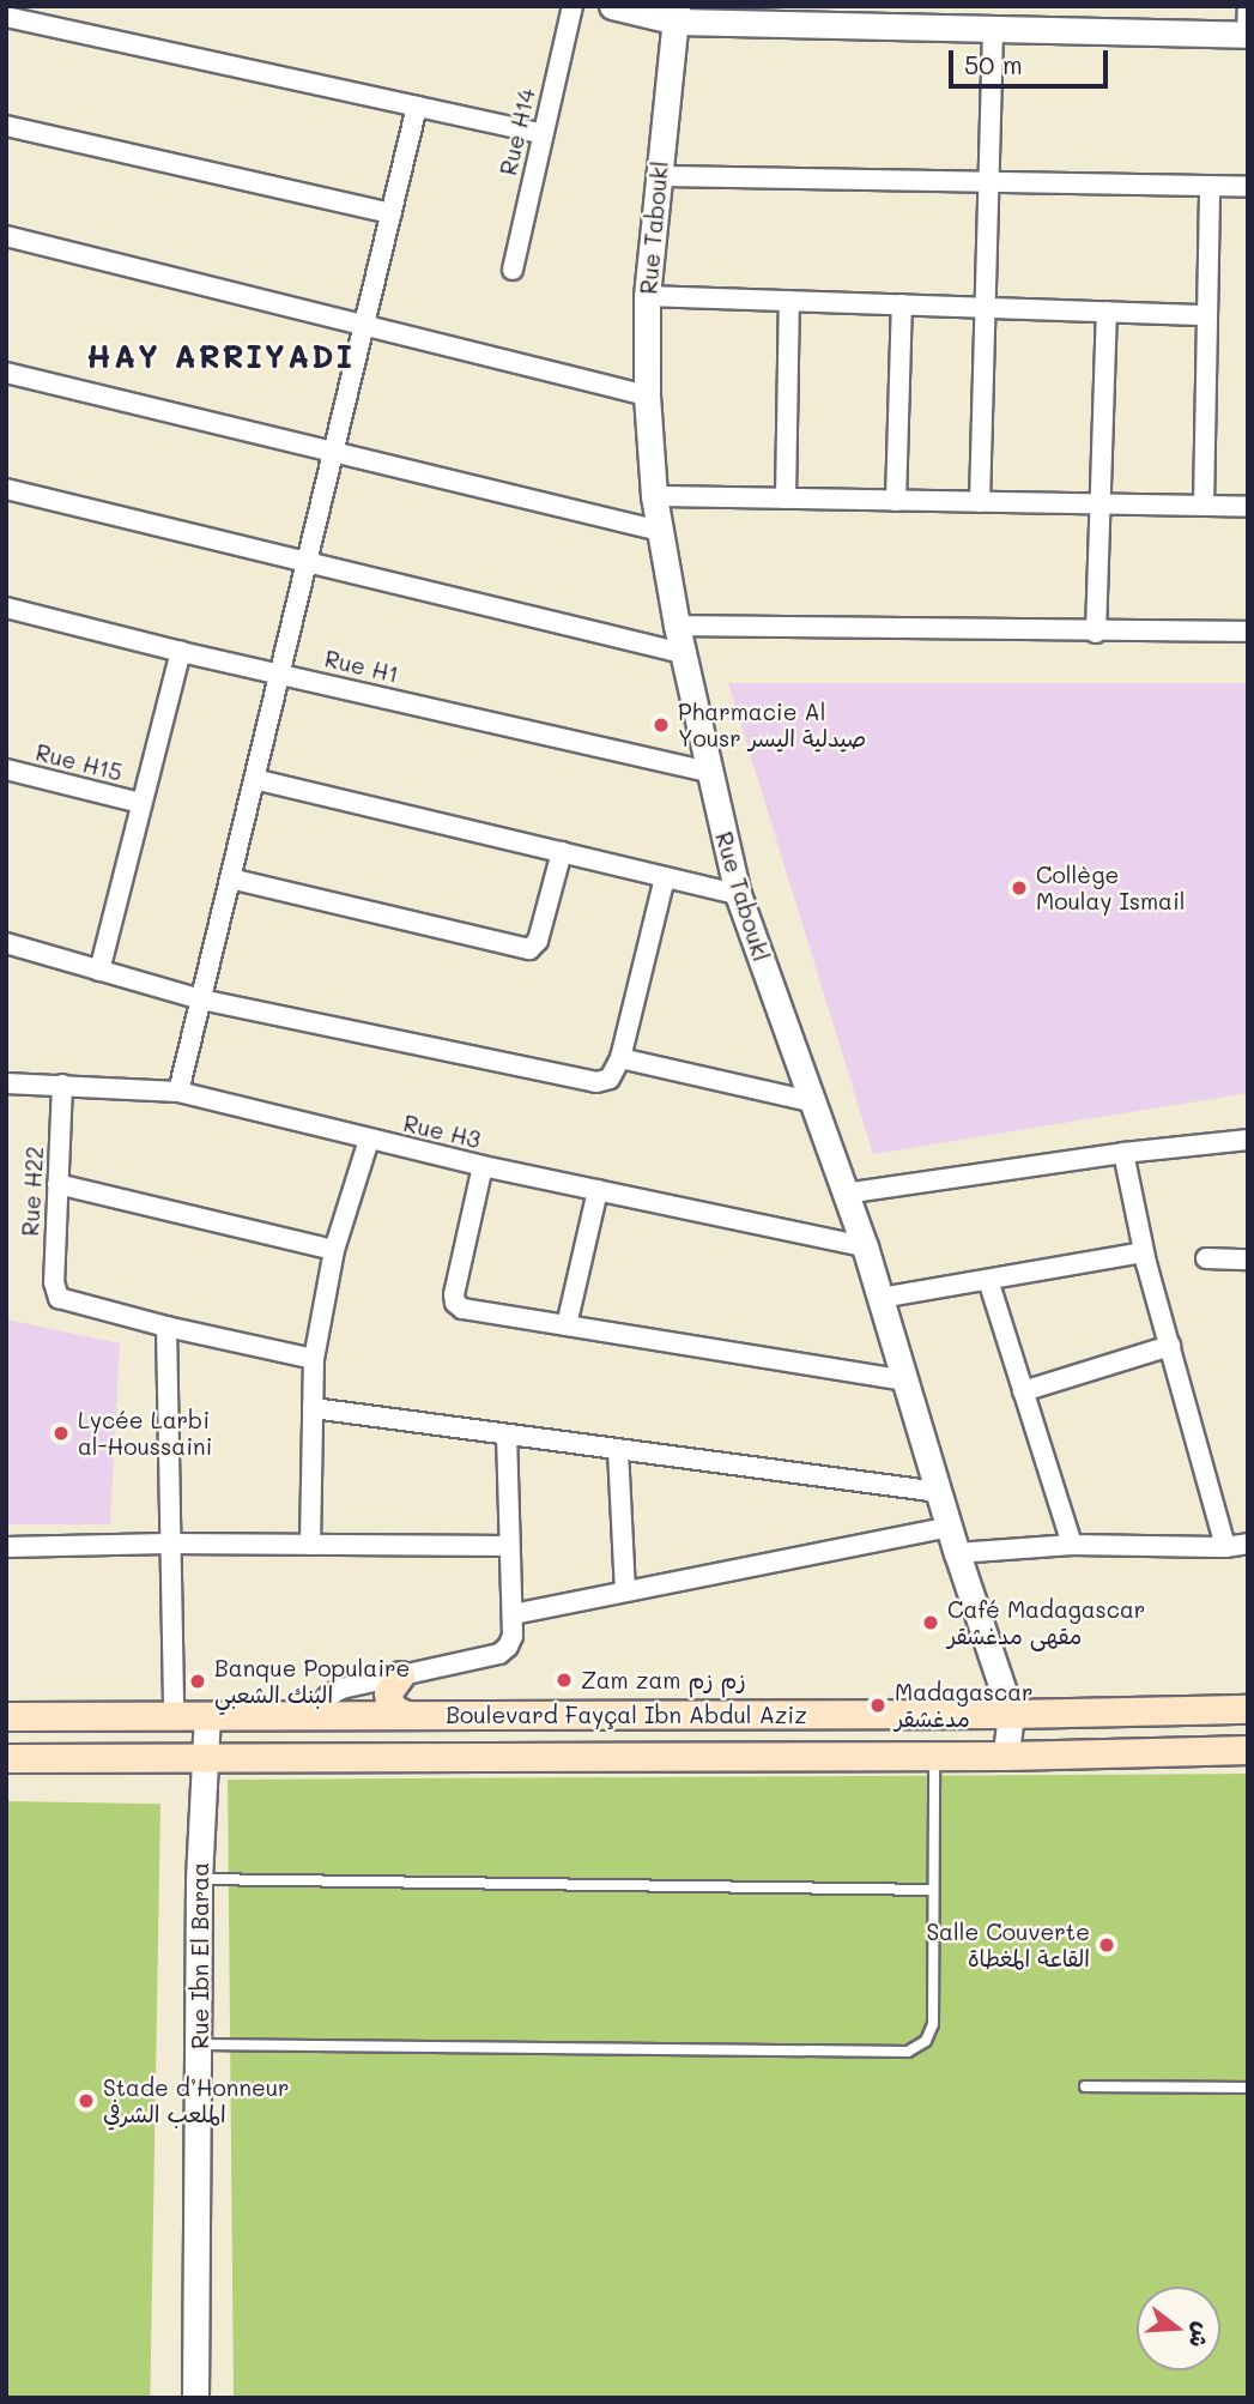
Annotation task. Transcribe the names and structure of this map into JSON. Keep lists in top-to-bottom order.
{
  "streets": {
    "main road": ["Boulevard Fayçal Ibn Abdul Aziz"],
    "street": [
      "Rue H14",
      "Rue Taboukl",
      "Rue H1",
      "Rue H15",
      "Rue H3",
      "Rue H22",
      "Rue Ibn El Baraa"
    ]
  },
  "crossings": [
    ["Rue Taboukl", "Rue H1"],
    ["Rue Taboukl", "Rue H3"],
    ["Rue Taboukl", "Boulevard Fayçal Ibn Abdul Aziz"],
    ["Rue H3", "Rue H22"],
    ["Boulevard Fayçal Ibn Abdul Aziz", "Rue Ibn El Baraa"]
  ],
  "districts": ["HAY ARRIYADI"],
  "places": [
    "Pharmacie Al Yousr صيدلية اليسر",
    "Collège Moulay Ismail",
    "Lycée Larbi al-Houssaini",
    "Café Madagascar مقهى مدغشقر",
    "Zam zam زم زم",
    "Banque Populaire البنك الشعبي",
    "Madagascar مدغشقر",
    "Salle Couverte القاعة المغطاة",
    "Stade d’Honneur الملعب الشرفي"
  ],
  "scale_bar": "50 m",
  "north": "right"
}
